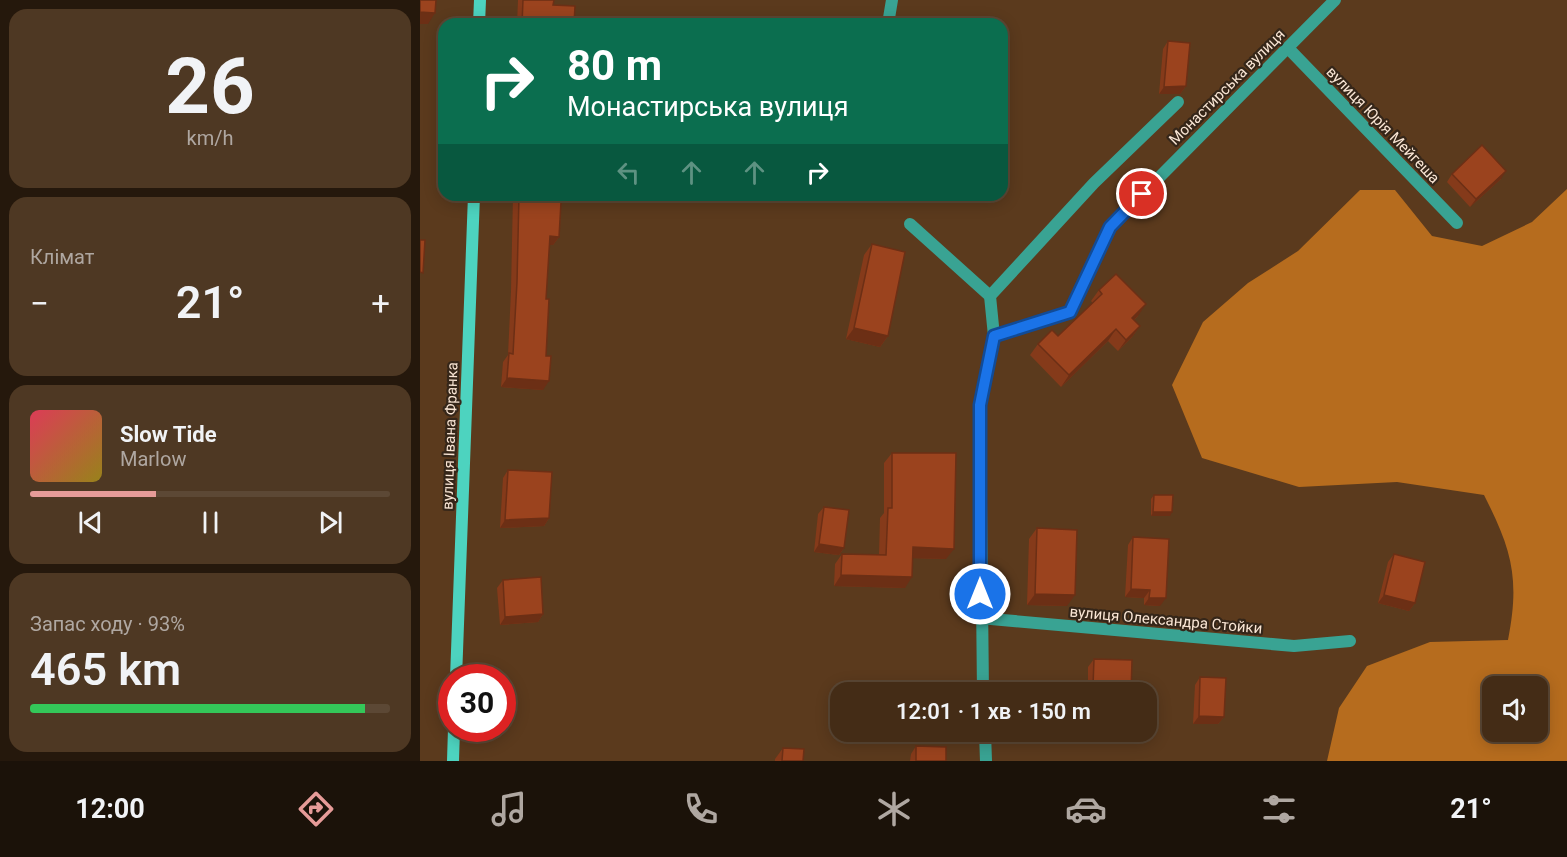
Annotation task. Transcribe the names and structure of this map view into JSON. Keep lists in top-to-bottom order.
{
  "streets": {
    "street": [
      "Монастирська вулиця",
      "вулиця Юрія Мейгеша",
      "вулиця Івана Франка",
      "вулиця Олександра Стойки"
    ]
  },
  "crossings": [
    ["Монастирська вулиця", "вулиця Юрія Мейгеша"]
  ],
  "page": {
    "tile": [
      ["26", "km/h"],
      "Клімат",
      ["Запас ходу · 93%", "465 km"]
    ],
    "turn": ["80 m", "Монастирська вулиця"],
    "heat": ["−", "21°", "+"],
    "song": ["Slow Tide", "Marlow"],
    "limit": "30",
    "trip": "12:01 · 1 хв · 150 m",
    "tabs": ["12:00", "21°"]
  }
}
